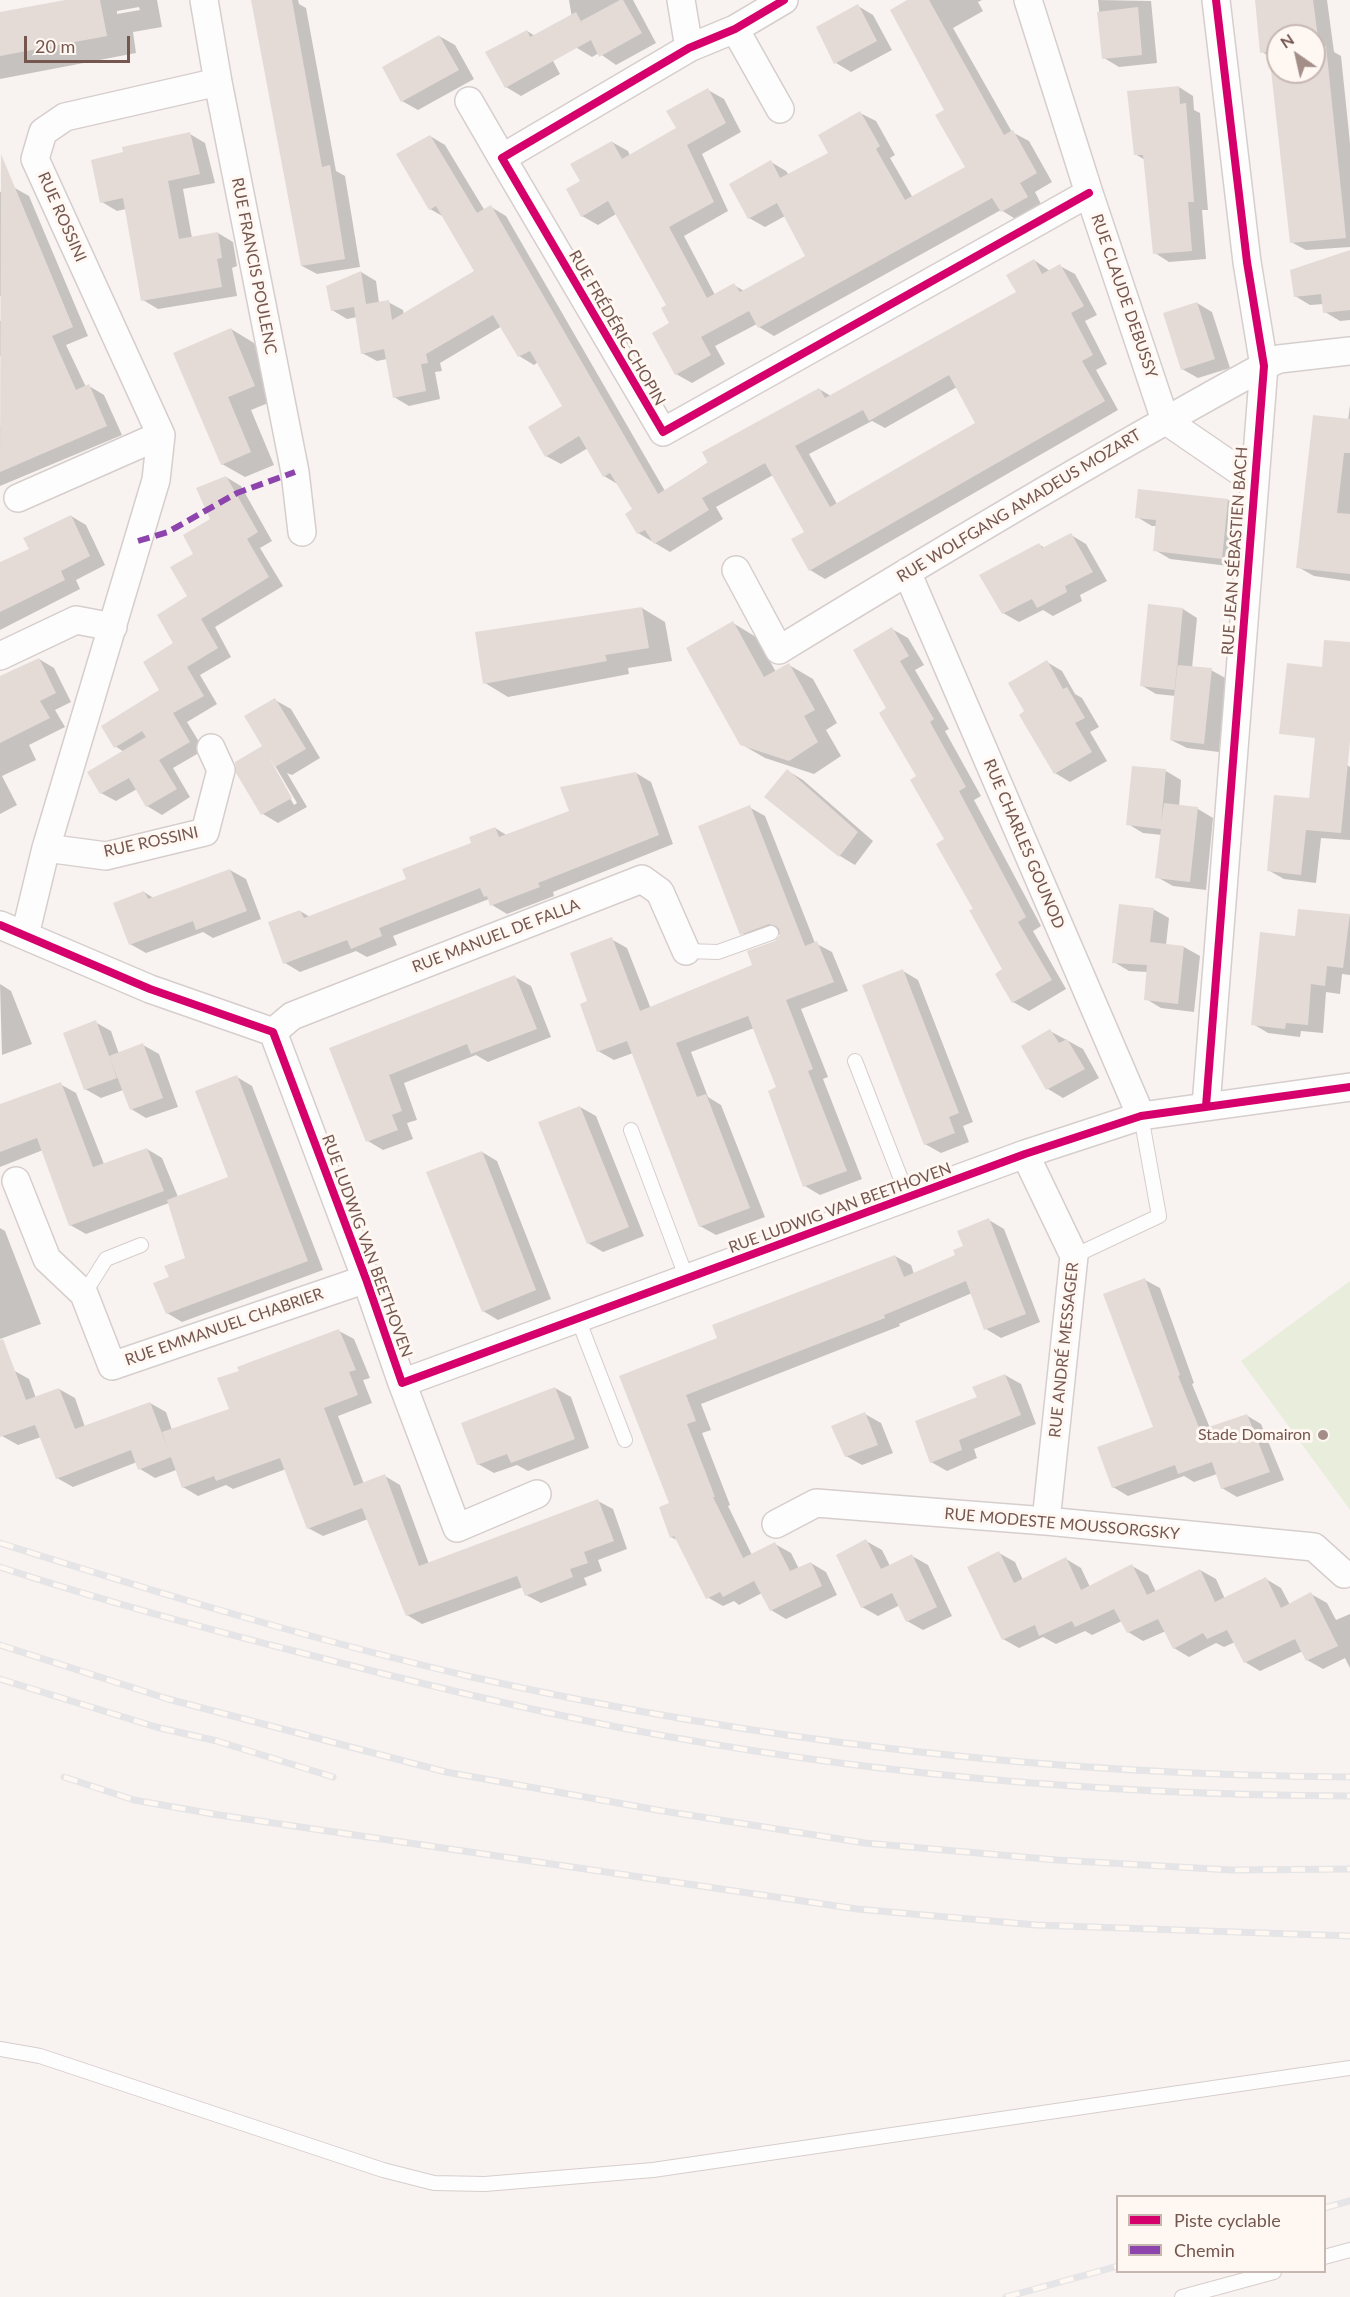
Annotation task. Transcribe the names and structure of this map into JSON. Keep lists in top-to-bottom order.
{
  "streets": {
    "street": [
      "RUE ROSSINI",
      "RUE FRANCIS POULENC",
      "RUE CLAUDE DEBUSSY",
      "RUE FRÉDÉRIC CHOPIN",
      "RUE WOLFGANG AMADEUS MOZART",
      "RUE JEAN SÉBASTIEN BACH",
      "RUE CHARLES GOUNOD",
      "RUE MANUEL DE FALLA",
      "RUE LUDWIG VAN BEETHOVEN",
      "RUE EMMANUEL CHABRIER",
      "RUE ANDRÉ MESSAGER",
      "RUE MODESTE MOUSSORGSKY"
    ]
  },
  "crossings": [
    ["RUE ROSSINI", "RUE FRANCIS POULENC"],
    ["RUE CLAUDE DEBUSSY", "RUE FRÉDÉRIC CHOPIN"],
    ["RUE CLAUDE DEBUSSY", "RUE WOLFGANG AMADEUS MOZART"],
    ["RUE CLAUDE DEBUSSY", "RUE JEAN SÉBASTIEN BACH"],
    ["RUE WOLFGANG AMADEUS MOZART", "RUE JEAN SÉBASTIEN BACH"],
    ["RUE WOLFGANG AMADEUS MOZART", "RUE CHARLES GOUNOD"],
    ["RUE JEAN SÉBASTIEN BACH", "RUE LUDWIG VAN BEETHOVEN"],
    ["RUE CHARLES GOUNOD", "RUE LUDWIG VAN BEETHOVEN"],
    ["RUE MANUEL DE FALLA", "RUE LUDWIG VAN BEETHOVEN"],
    ["RUE LUDWIG VAN BEETHOVEN", "RUE EMMANUEL CHABRIER"],
    ["RUE LUDWIG VAN BEETHOVEN", "RUE ANDRÉ MESSAGER"],
    ["RUE ANDRÉ MESSAGER", "RUE MODESTE MOUSSORGSKY"]
  ],
  "places": ["Stade Domairon"],
  "legend": ["Piste cyclable", "Chemin"],
  "scale_bar": "20 m",
  "north": "top left"
}
